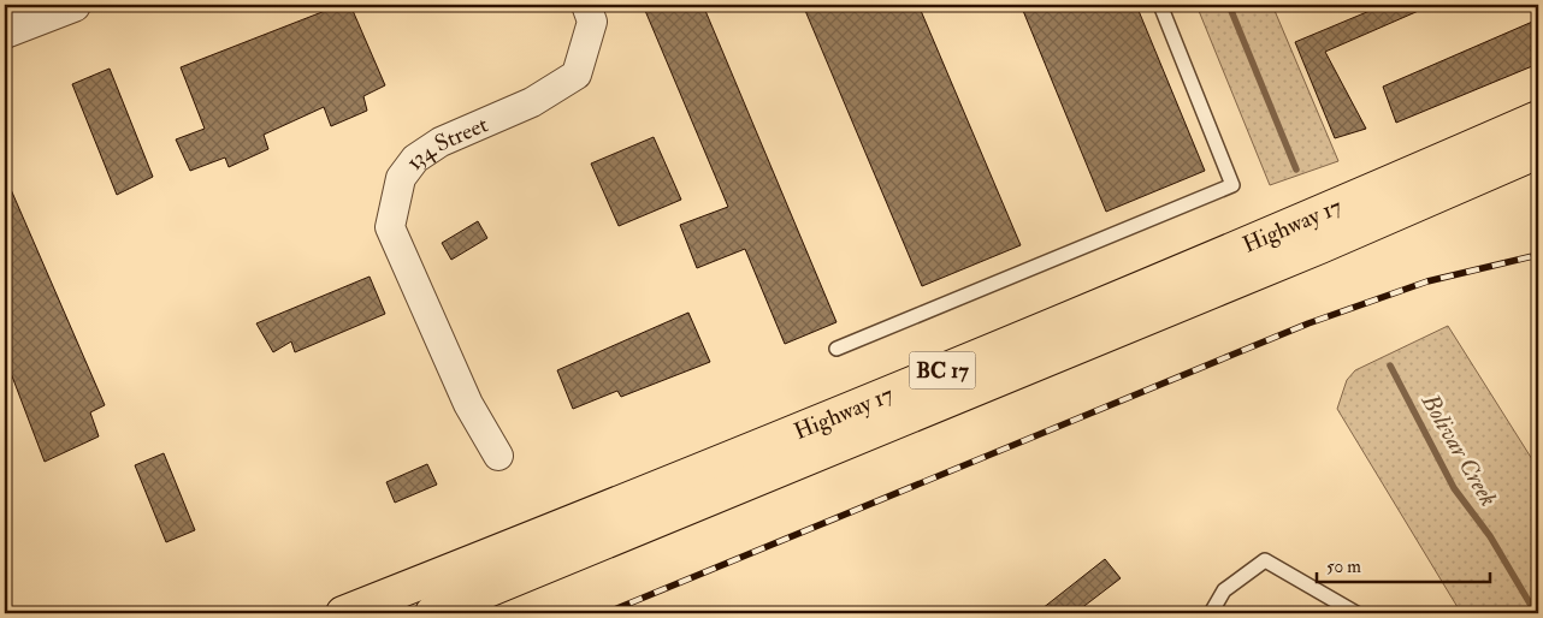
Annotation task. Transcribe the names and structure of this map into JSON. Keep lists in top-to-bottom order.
{
  "streets": {
    "highway": ["Highway 17", "BC 17"],
    "street": ["134 Street"]
  },
  "water": ["Bolivar Creek"],
  "scale_bar": "50 m"
}
